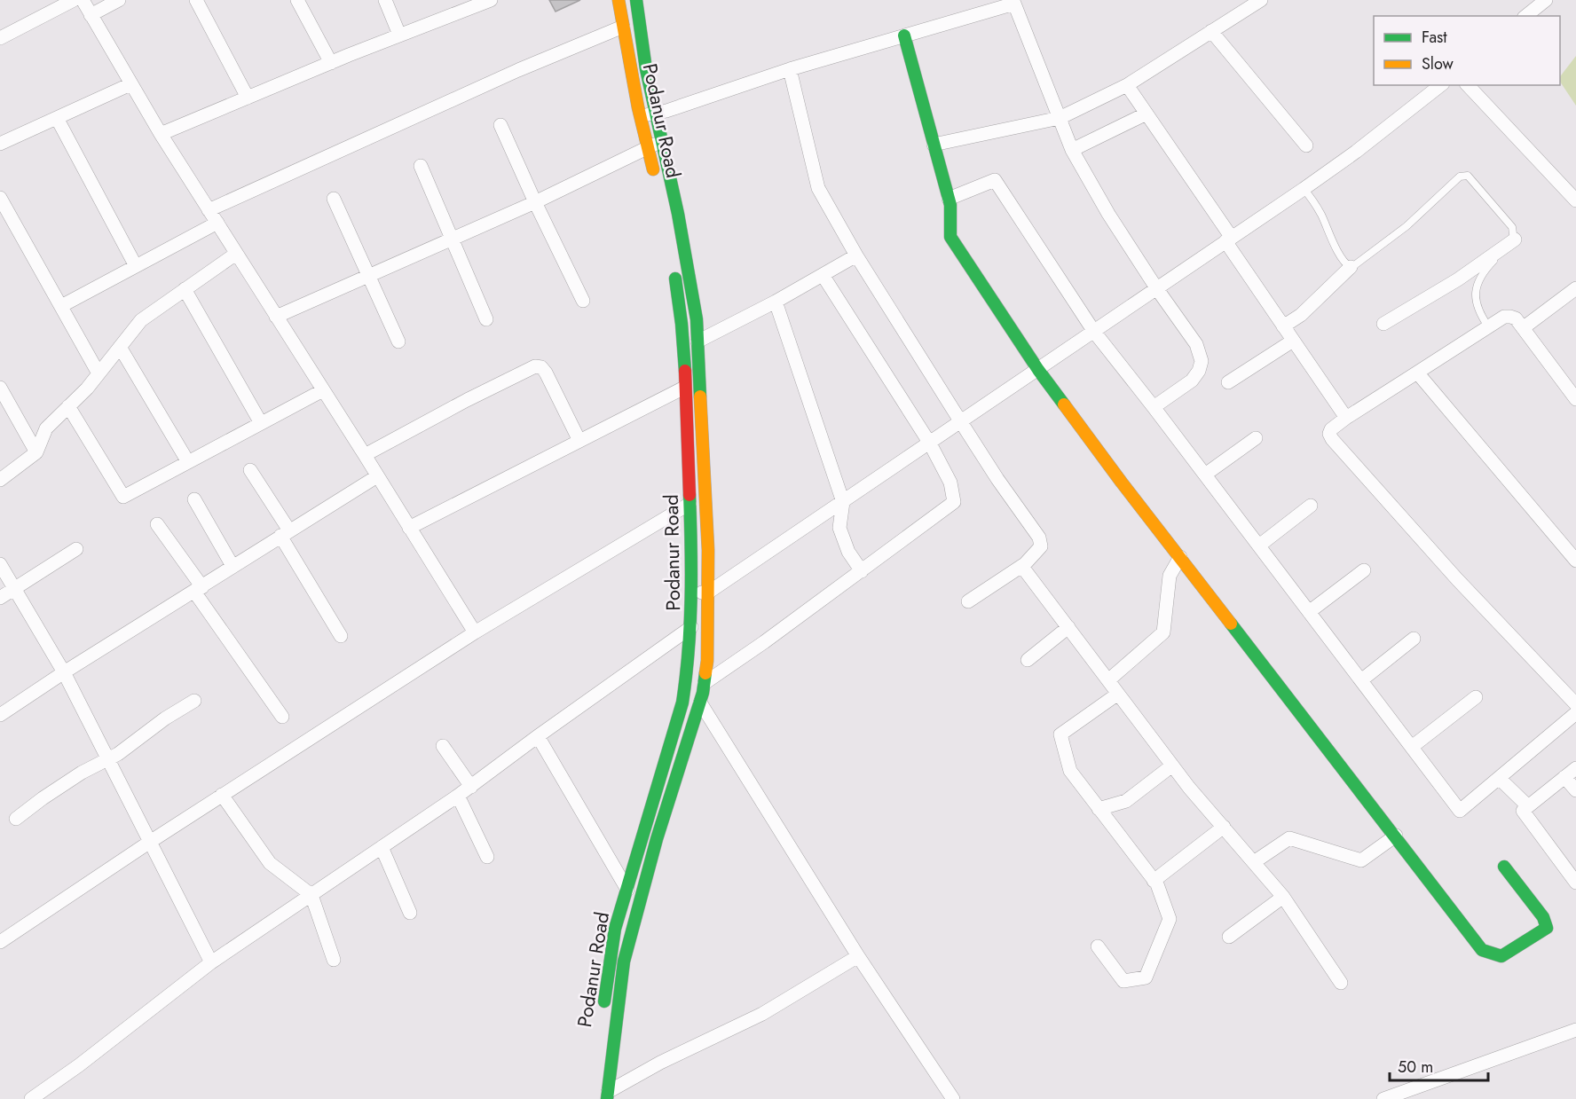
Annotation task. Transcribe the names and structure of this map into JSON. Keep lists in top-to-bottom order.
{
  "streets": {
    "main road": ["Podanur Road"]
  },
  "legend": ["Fast", "Slow"],
  "scale_bar": "50 m"
}
